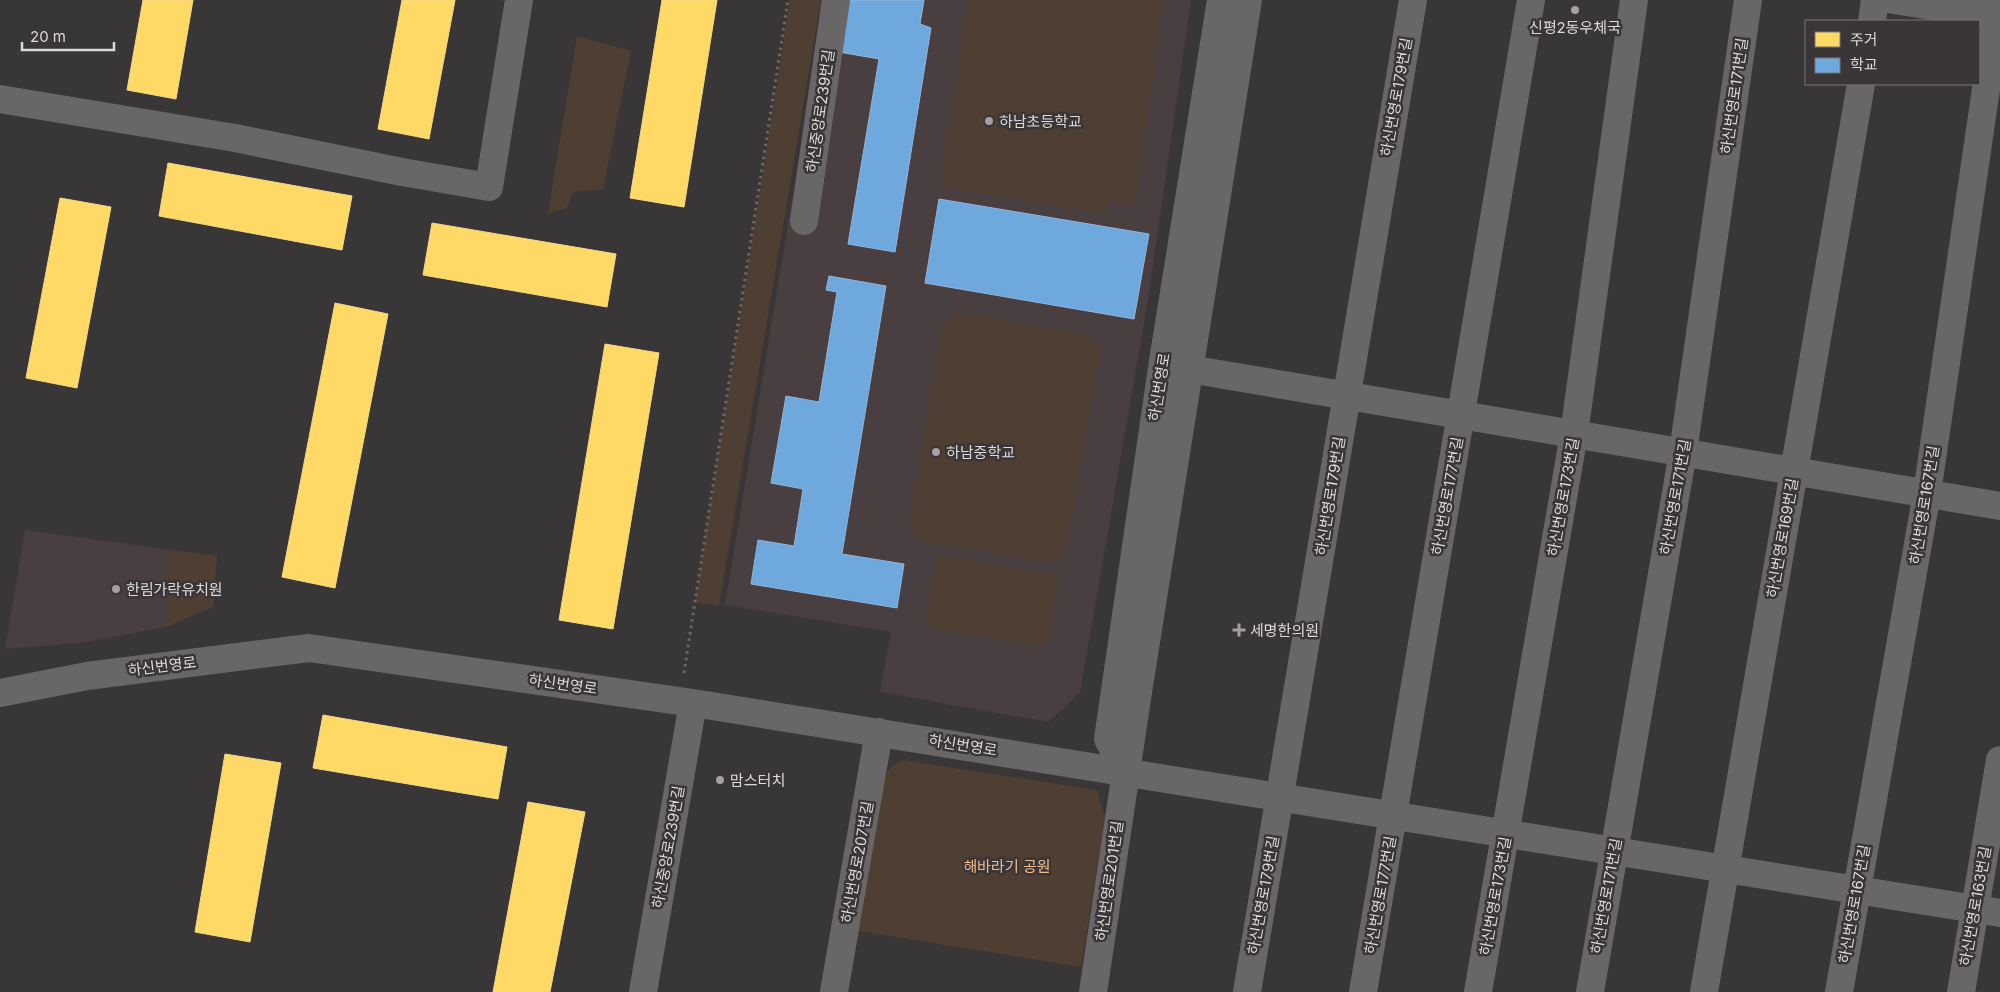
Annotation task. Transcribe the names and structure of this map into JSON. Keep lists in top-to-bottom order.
{
  "streets": {
    "street": [
      "하신번영로171번길",
      "하신번영로179번길",
      "하신중앙로239번길",
      "하신번영로",
      "하신번영로177번길",
      "하신번영로173번길",
      "하신번영로167번길",
      "하신번영로169번길",
      "하신번영로207번길",
      "하신번영로201번길",
      "하신번영로163번길"
    ]
  },
  "crossings": [
    ["하신중앙로239번길", "하신번영로"],
    ["하신번영로", "하신번영로207번길"],
    ["하신번영로", "하신번영로201번길"]
  ],
  "parks": ["해바라기 공원"],
  "places": {
    "other": [
      "신평2동우체국",
      "하남초등학교",
      "하남중학교",
      "한림가락유치원",
      "맘스터치"
    ],
    "health": ["세명한의원"]
  },
  "legend": ["주거", "학교"],
  "scale_bar": "20 m"
}
